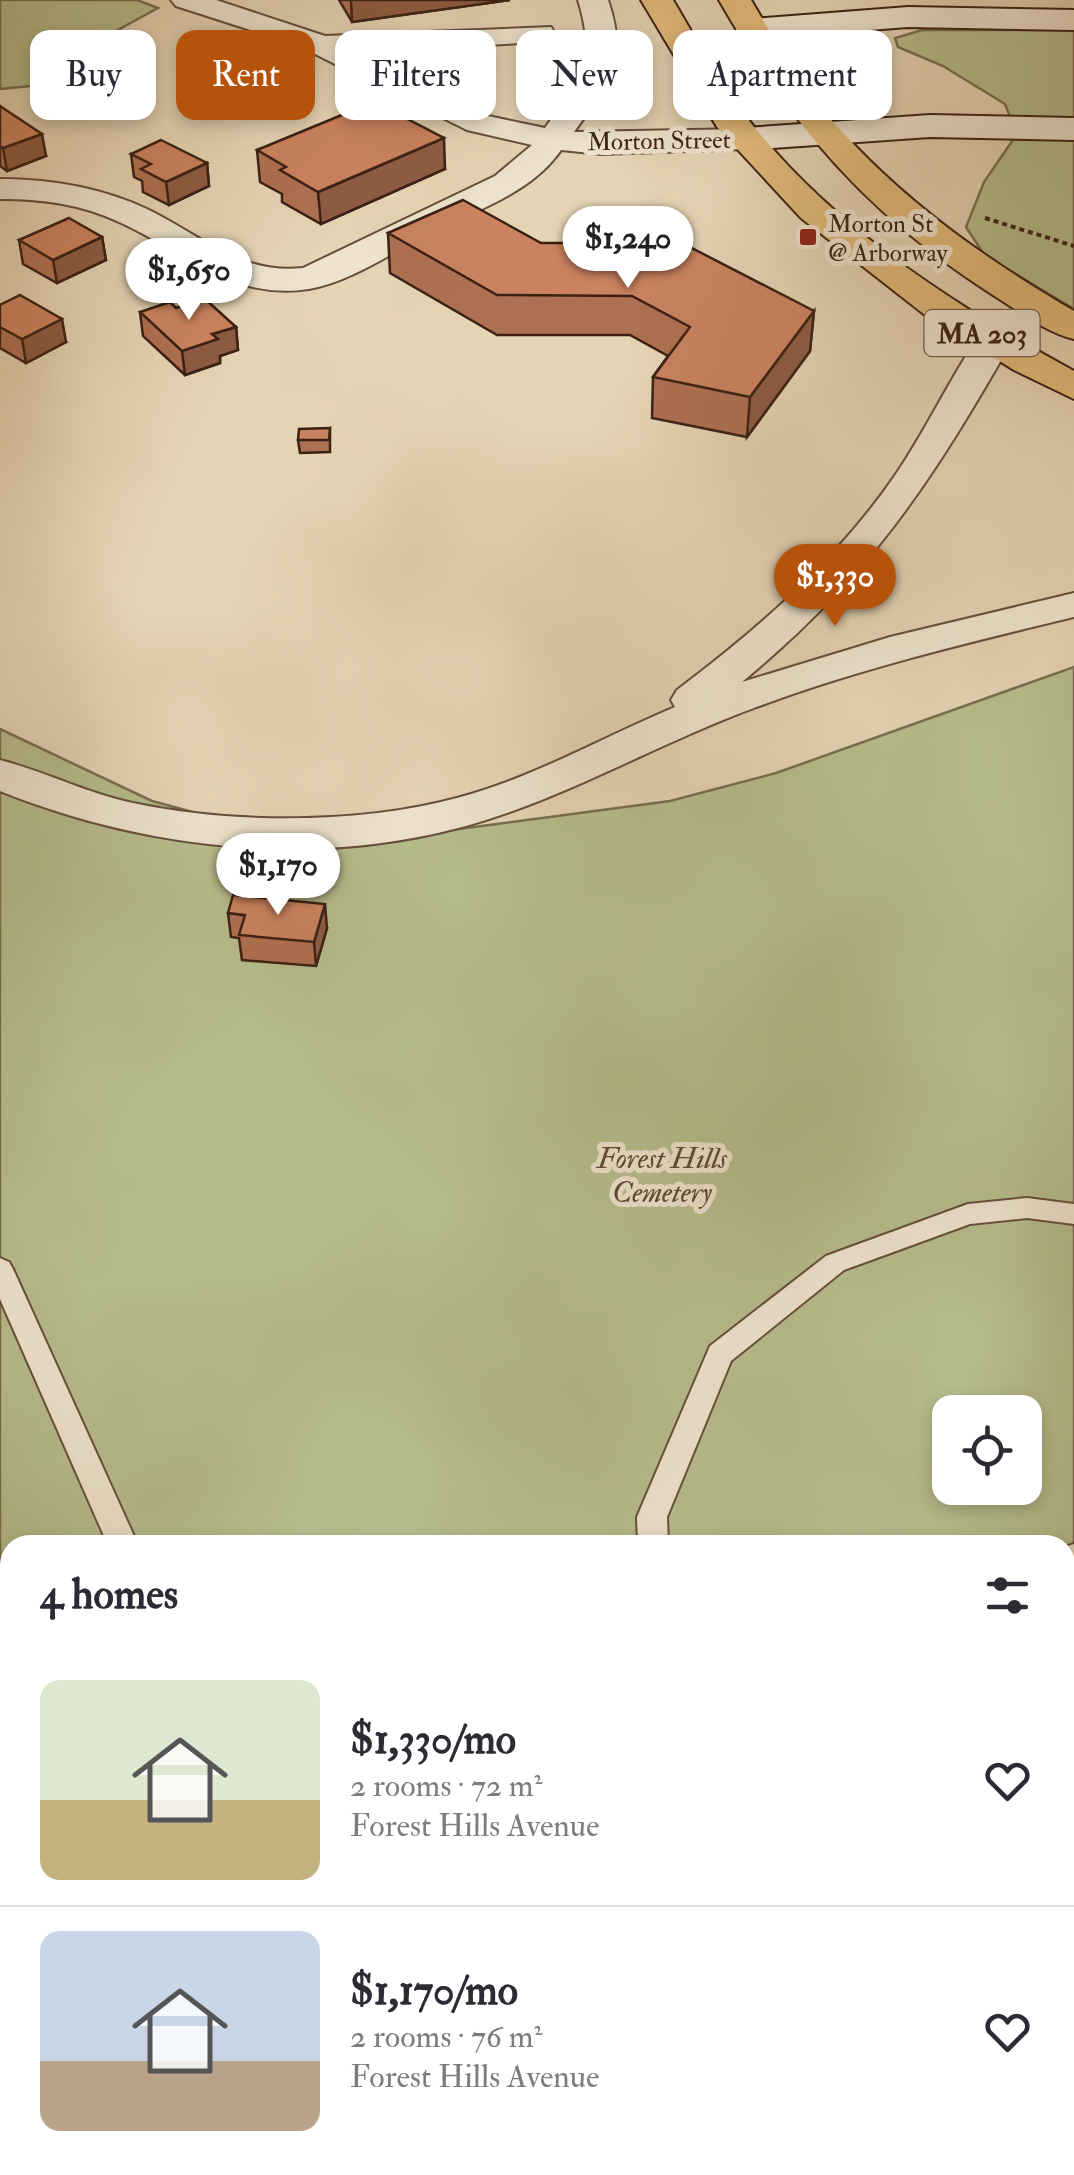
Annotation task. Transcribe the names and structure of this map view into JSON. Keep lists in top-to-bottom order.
{
  "streets": {
    "highway": ["Morton Street", "MA 203"]
  },
  "crossings": [
    ["Morton Street", "MA 203"]
  ],
  "parks": ["Forest Hills Cemetery"],
  "places": {
    "transit": ["Morton St @ Arborway"]
  },
  "page": {
    "chip": [
      "Buy",
      "Rent",
      "Filters",
      "New",
      "Apartment"
    ],
    "price": [
      "$1,240",
      "$1,650",
      "$1,330",
      "$1,170"
    ],
    "heading": "4 homes",
    "list": [
      {
        "name": "$1,330/mo",
        "note": "2 rooms · 72 m² · Forest Hills Avenue"
      },
      {
        "name": "$1,170/mo",
        "note": "2 rooms · 76 m² · Forest Hills Avenue"
      }
    ]
  }
}
